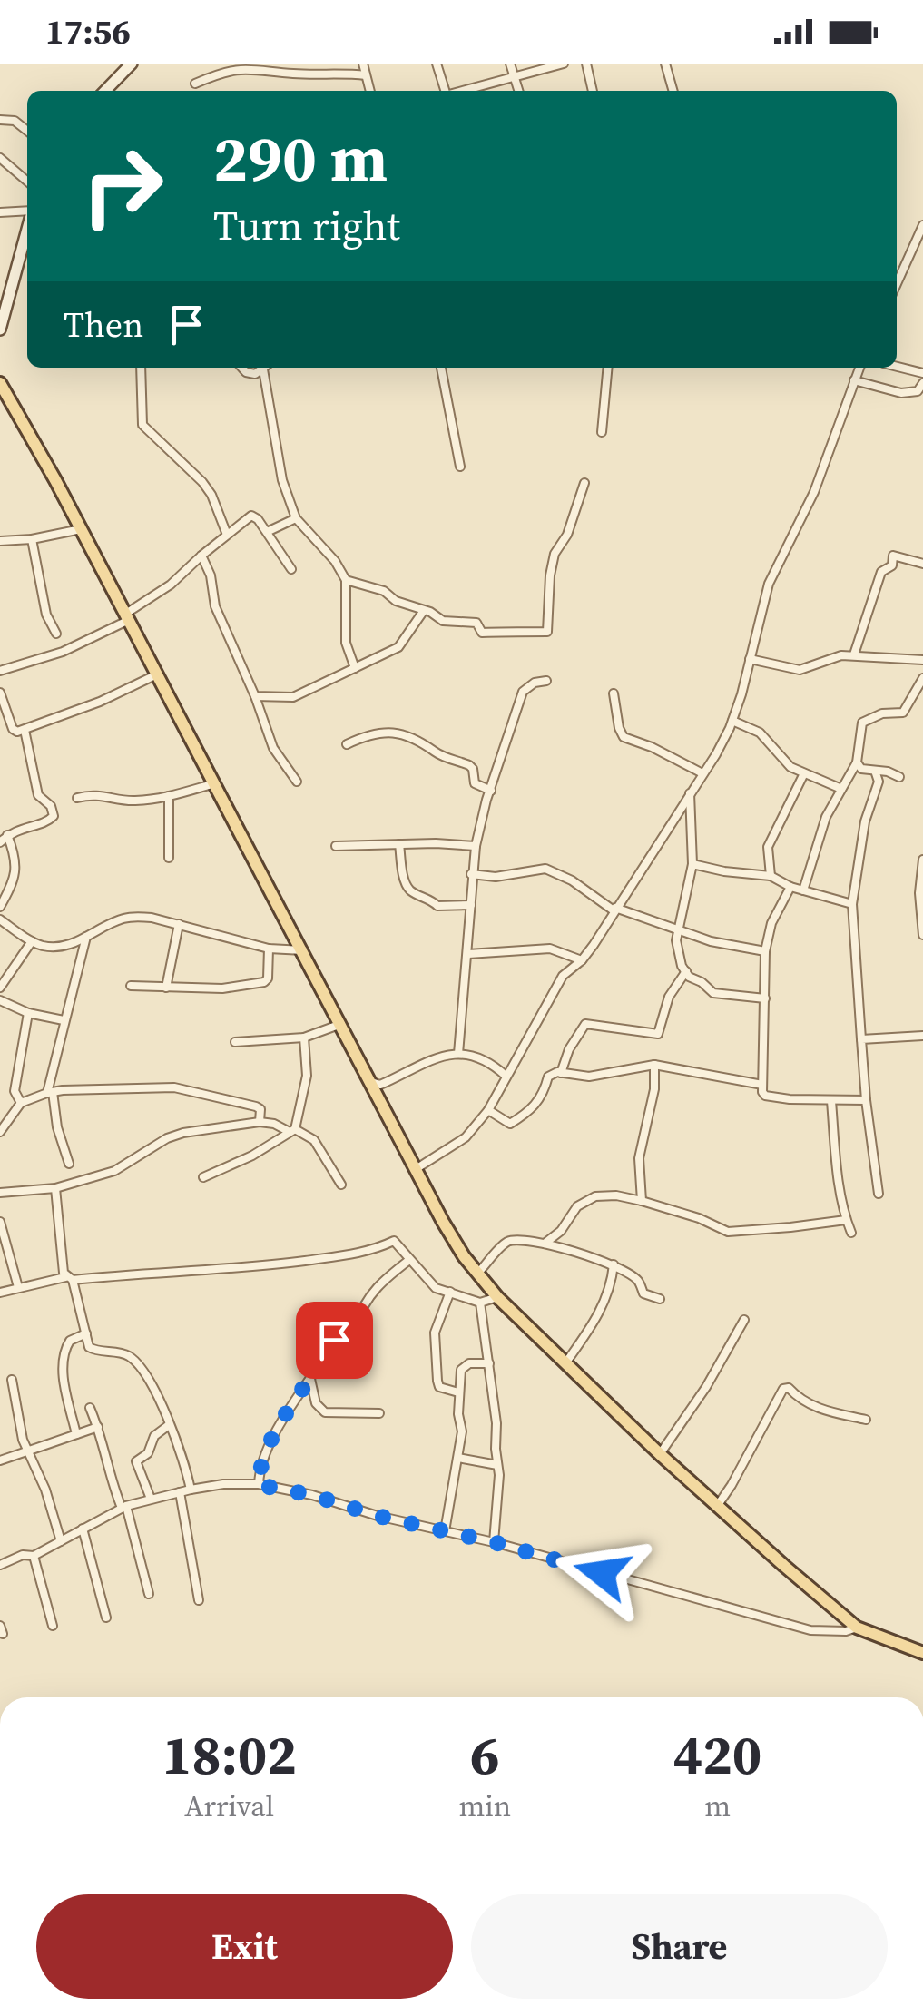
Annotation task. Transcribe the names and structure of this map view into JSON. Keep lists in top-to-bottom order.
{
  "page": {
    "status": "17:56",
    "turn": ["290 m", "Turn right"],
    "then": "Then",
    "eta": [
      "18:02",
      "Arrival",
      "6",
      "min",
      "420",
      "m"
    ],
    "buttons": ["Exit", "Share"]
  }
}
